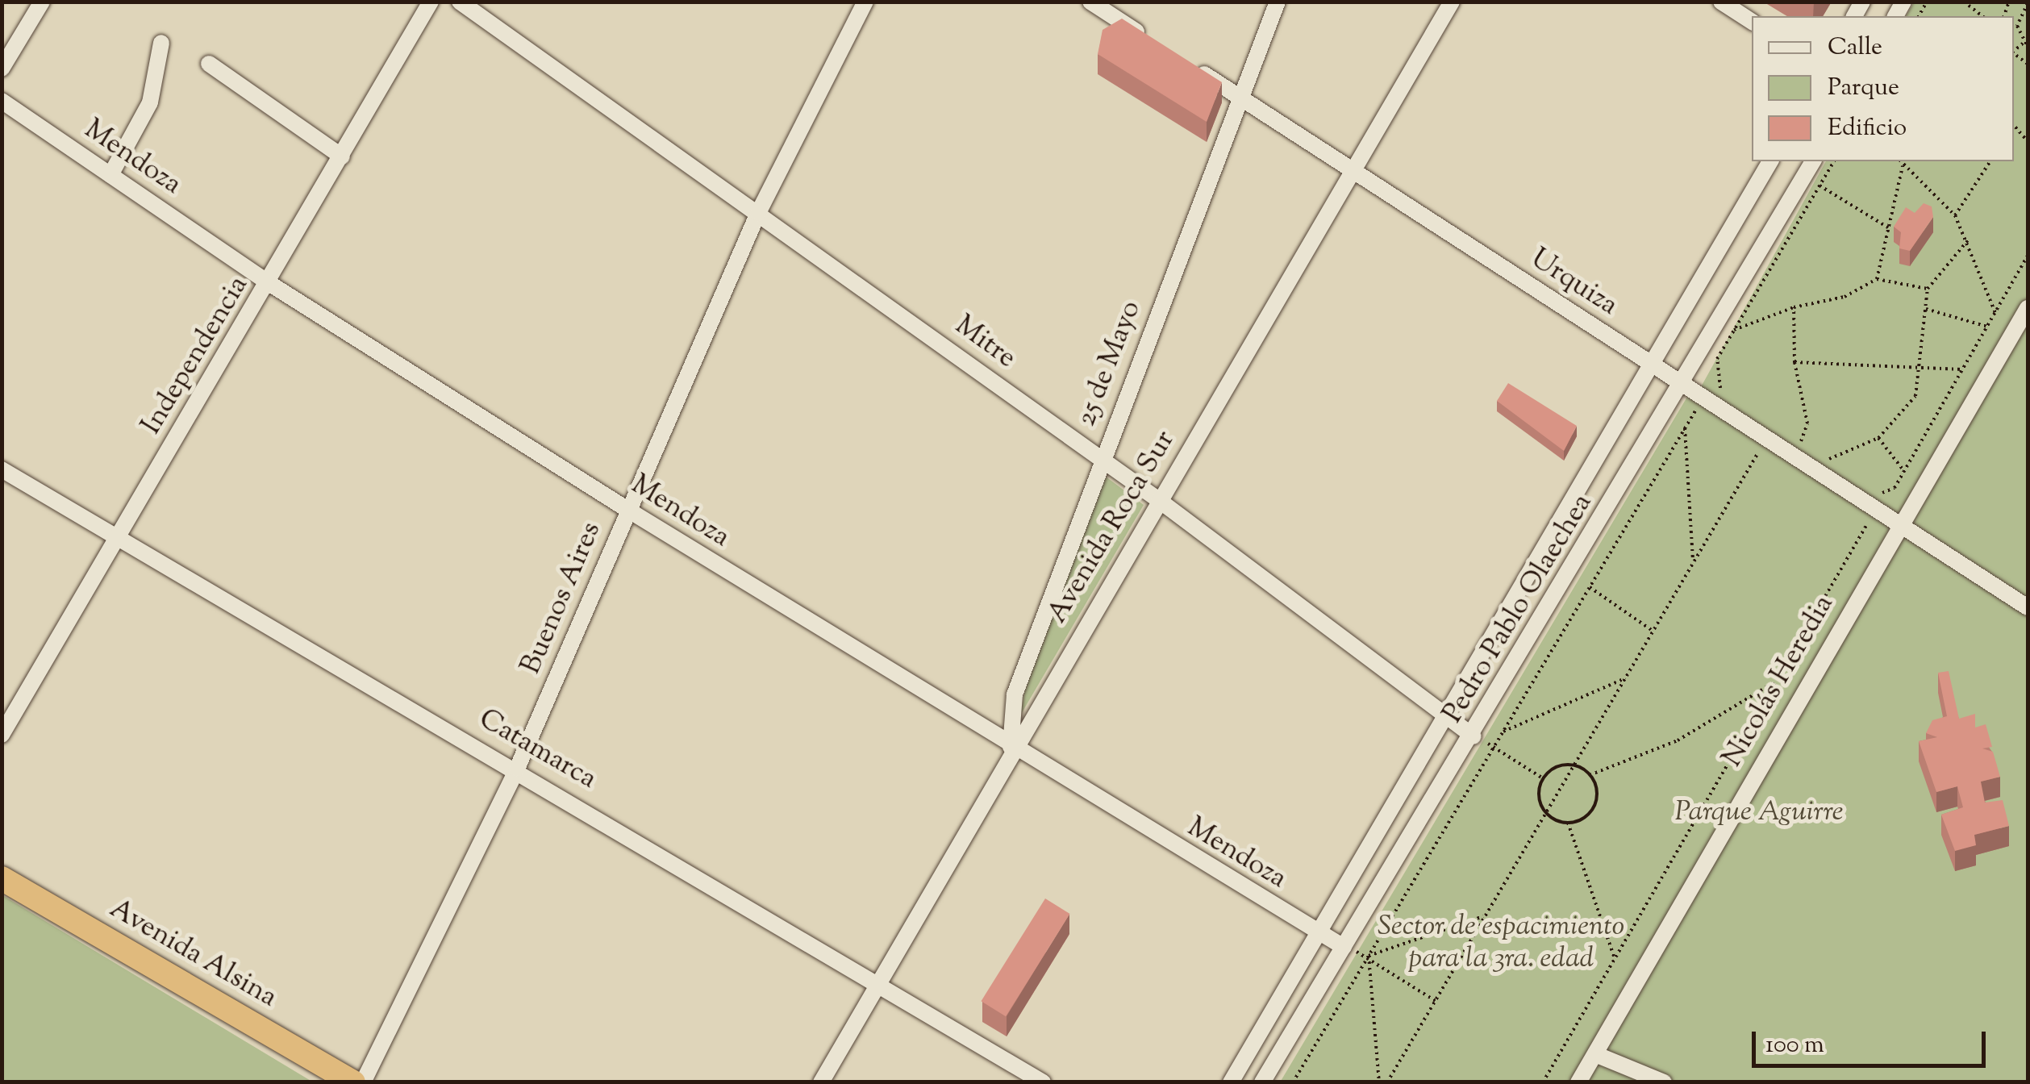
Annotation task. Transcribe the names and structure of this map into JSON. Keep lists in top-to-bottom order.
{
  "streets": {
    "highway": ["Avenida Alsina"],
    "street": [
      "Mendoza",
      "Urquiza",
      "Mitre",
      "Independencia",
      "25 de Mayo",
      "Avenida Roca Sur",
      "Buenos Aires",
      "Pedro Pablo Olaechea",
      "Nicolás Heredia",
      "Catamarca"
    ]
  },
  "crossings": [
    ["Mendoza", "Independencia"],
    ["Mendoza", "25 de Mayo"],
    ["Mendoza", "Avenida Roca Sur"],
    ["Mendoza", "Buenos Aires"],
    ["Mendoza", "Pedro Pablo Olaechea"],
    ["Urquiza", "25 de Mayo"],
    ["Urquiza", "Avenida Roca Sur"],
    ["Urquiza", "Pedro Pablo Olaechea"],
    ["Urquiza", "Nicolás Heredia"],
    ["Mitre", "25 de Mayo"],
    ["Mitre", "Avenida Roca Sur"],
    ["Mitre", "Buenos Aires"],
    ["Mitre", "Pedro Pablo Olaechea"],
    ["Independencia", "Catamarca"],
    ["25 de Mayo", "Avenida Roca Sur"],
    ["Avenida Roca Sur", "Catamarca"],
    ["Buenos Aires", "Catamarca"]
  ],
  "parks": ["Parque Aguirre", "Sector de espacimiento para la 3ra. edad"],
  "legend": ["Calle", "Parque", "Edificio"],
  "scale_bar": "100 m"
}
